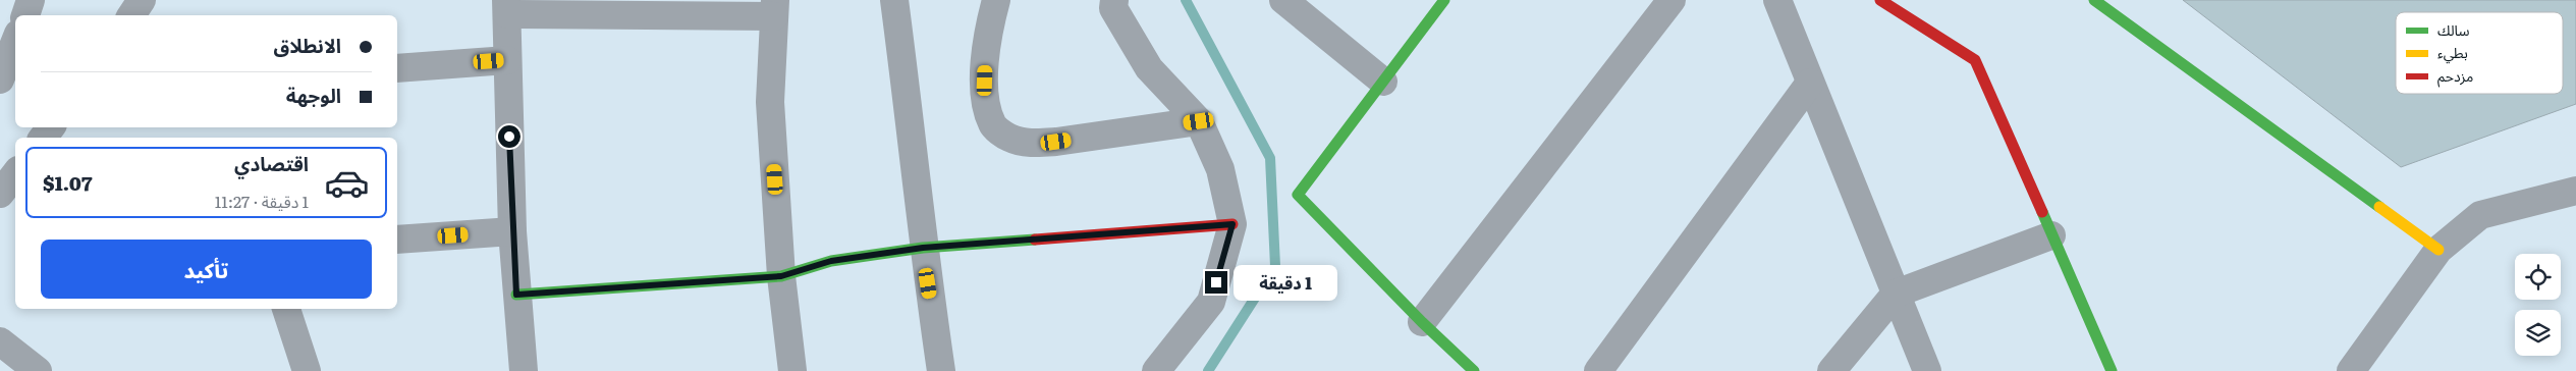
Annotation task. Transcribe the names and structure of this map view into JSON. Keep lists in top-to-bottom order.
{
  "legend": ["سالك", "بطيء", "مزدحم"],
  "page": {
    "banner": ["الانطلاق", "الوجهة"],
    "list": [
      {
        "name": "اقتصادي",
        "note": "1 دقيقة · 11:27",
        "value": "$1.07"
      }
    ],
    "buttons": "تأكيد",
    "bubble": "1 دقيقة"
  }
}
